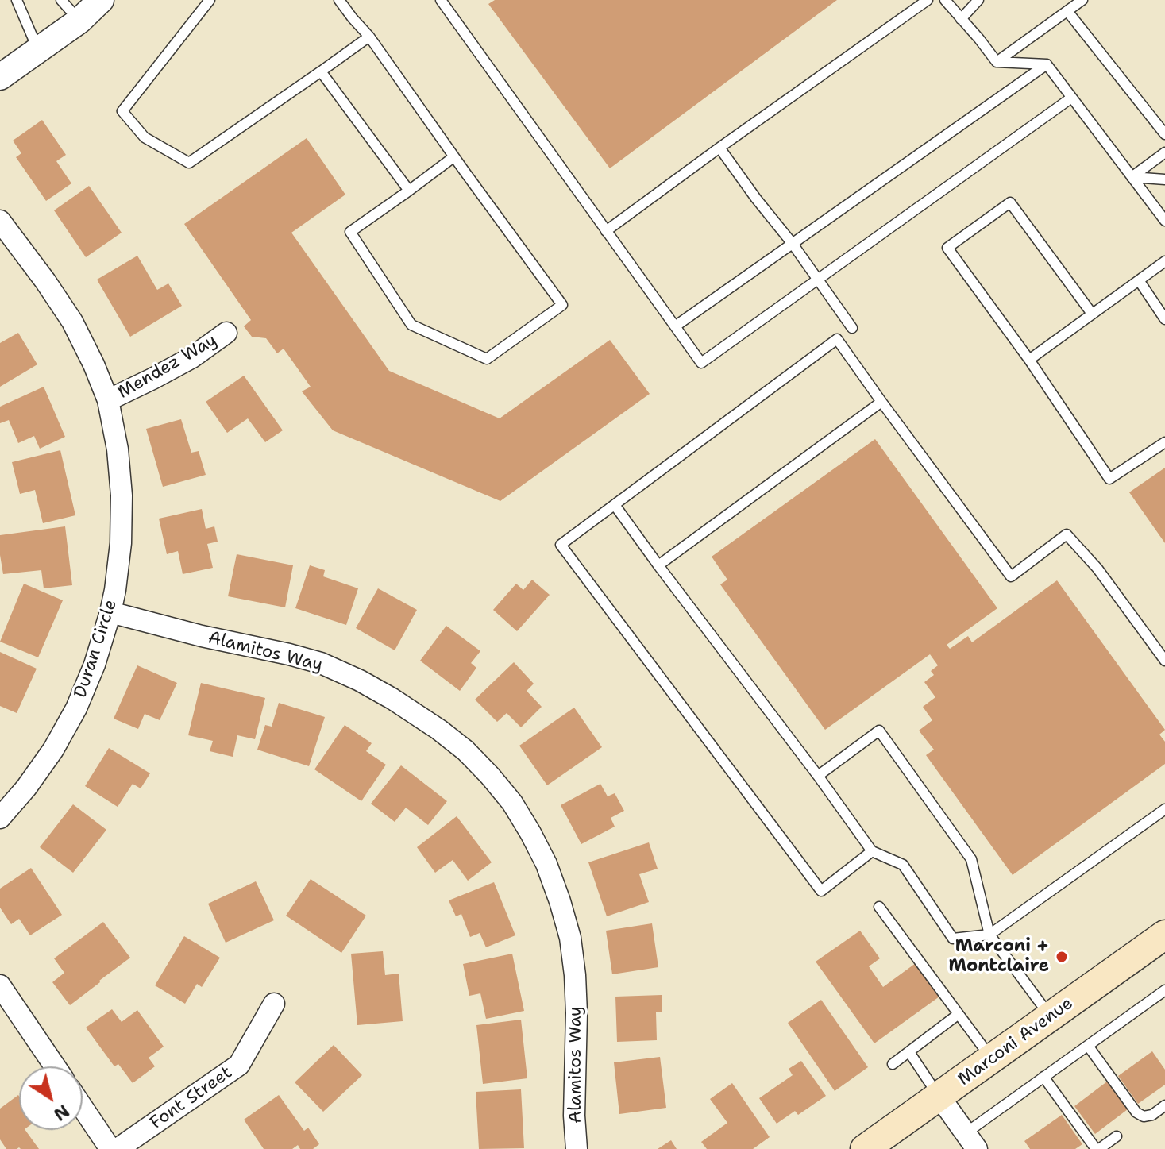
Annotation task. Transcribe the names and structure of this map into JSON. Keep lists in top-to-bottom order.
{
  "streets": {
    "main road": ["Marconi Avenue"],
    "street": [
      "Mendez Way",
      "Duran Circle",
      "Alamitos Way",
      "Font Street"
    ]
  },
  "crossings": [
    ["Mendez Way", "Duran Circle"],
    ["Duran Circle", "Alamitos Way"]
  ],
  "places": ["Marconi + Montclaire"],
  "north": "bottom right"
}
